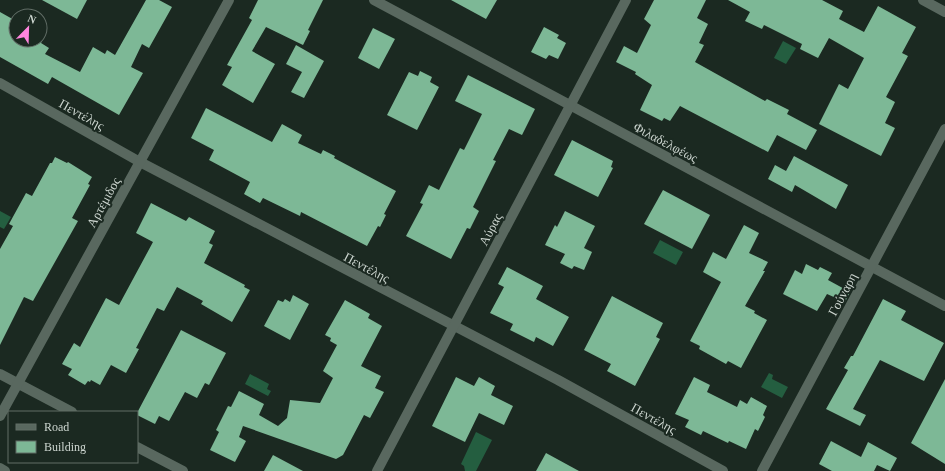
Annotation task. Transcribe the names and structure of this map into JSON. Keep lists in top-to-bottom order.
{
  "streets": {
    "street": [
      "Πεντέλης",
      "Φιλαδελφέως",
      "Αρτέμιδος",
      "Αύρας",
      "Γούναρη"
    ]
  },
  "crossings": [
    ["Πεντέλης", "Αρτέμιδος"],
    ["Πεντέλης", "Αύρας"],
    ["Φιλαδελφέως", "Αύρας"],
    ["Φιλαδελφέως", "Γούναρη"]
  ],
  "legend": ["Road", "Building"],
  "north": "top right"
}
